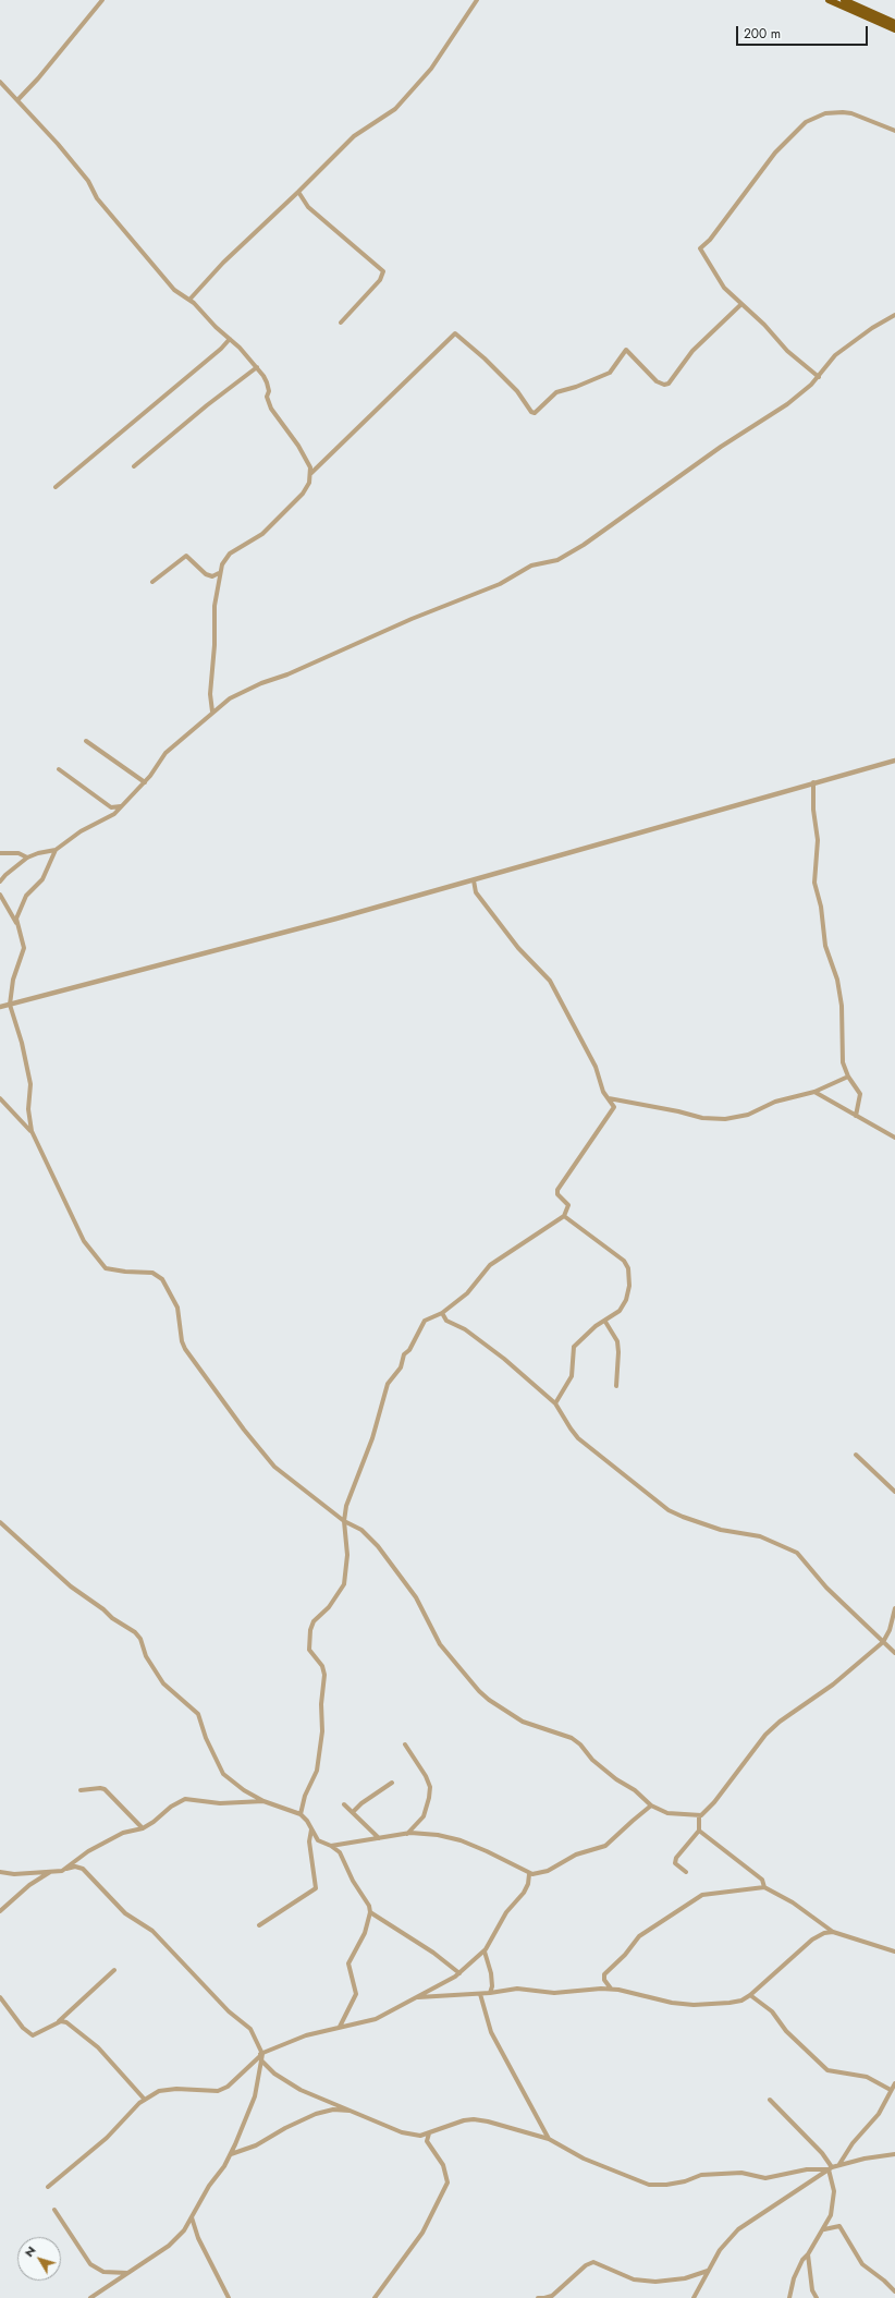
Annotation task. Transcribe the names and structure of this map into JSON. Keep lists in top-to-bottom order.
{
  "scale_bar": "200 m",
  "north": "top left"
}
